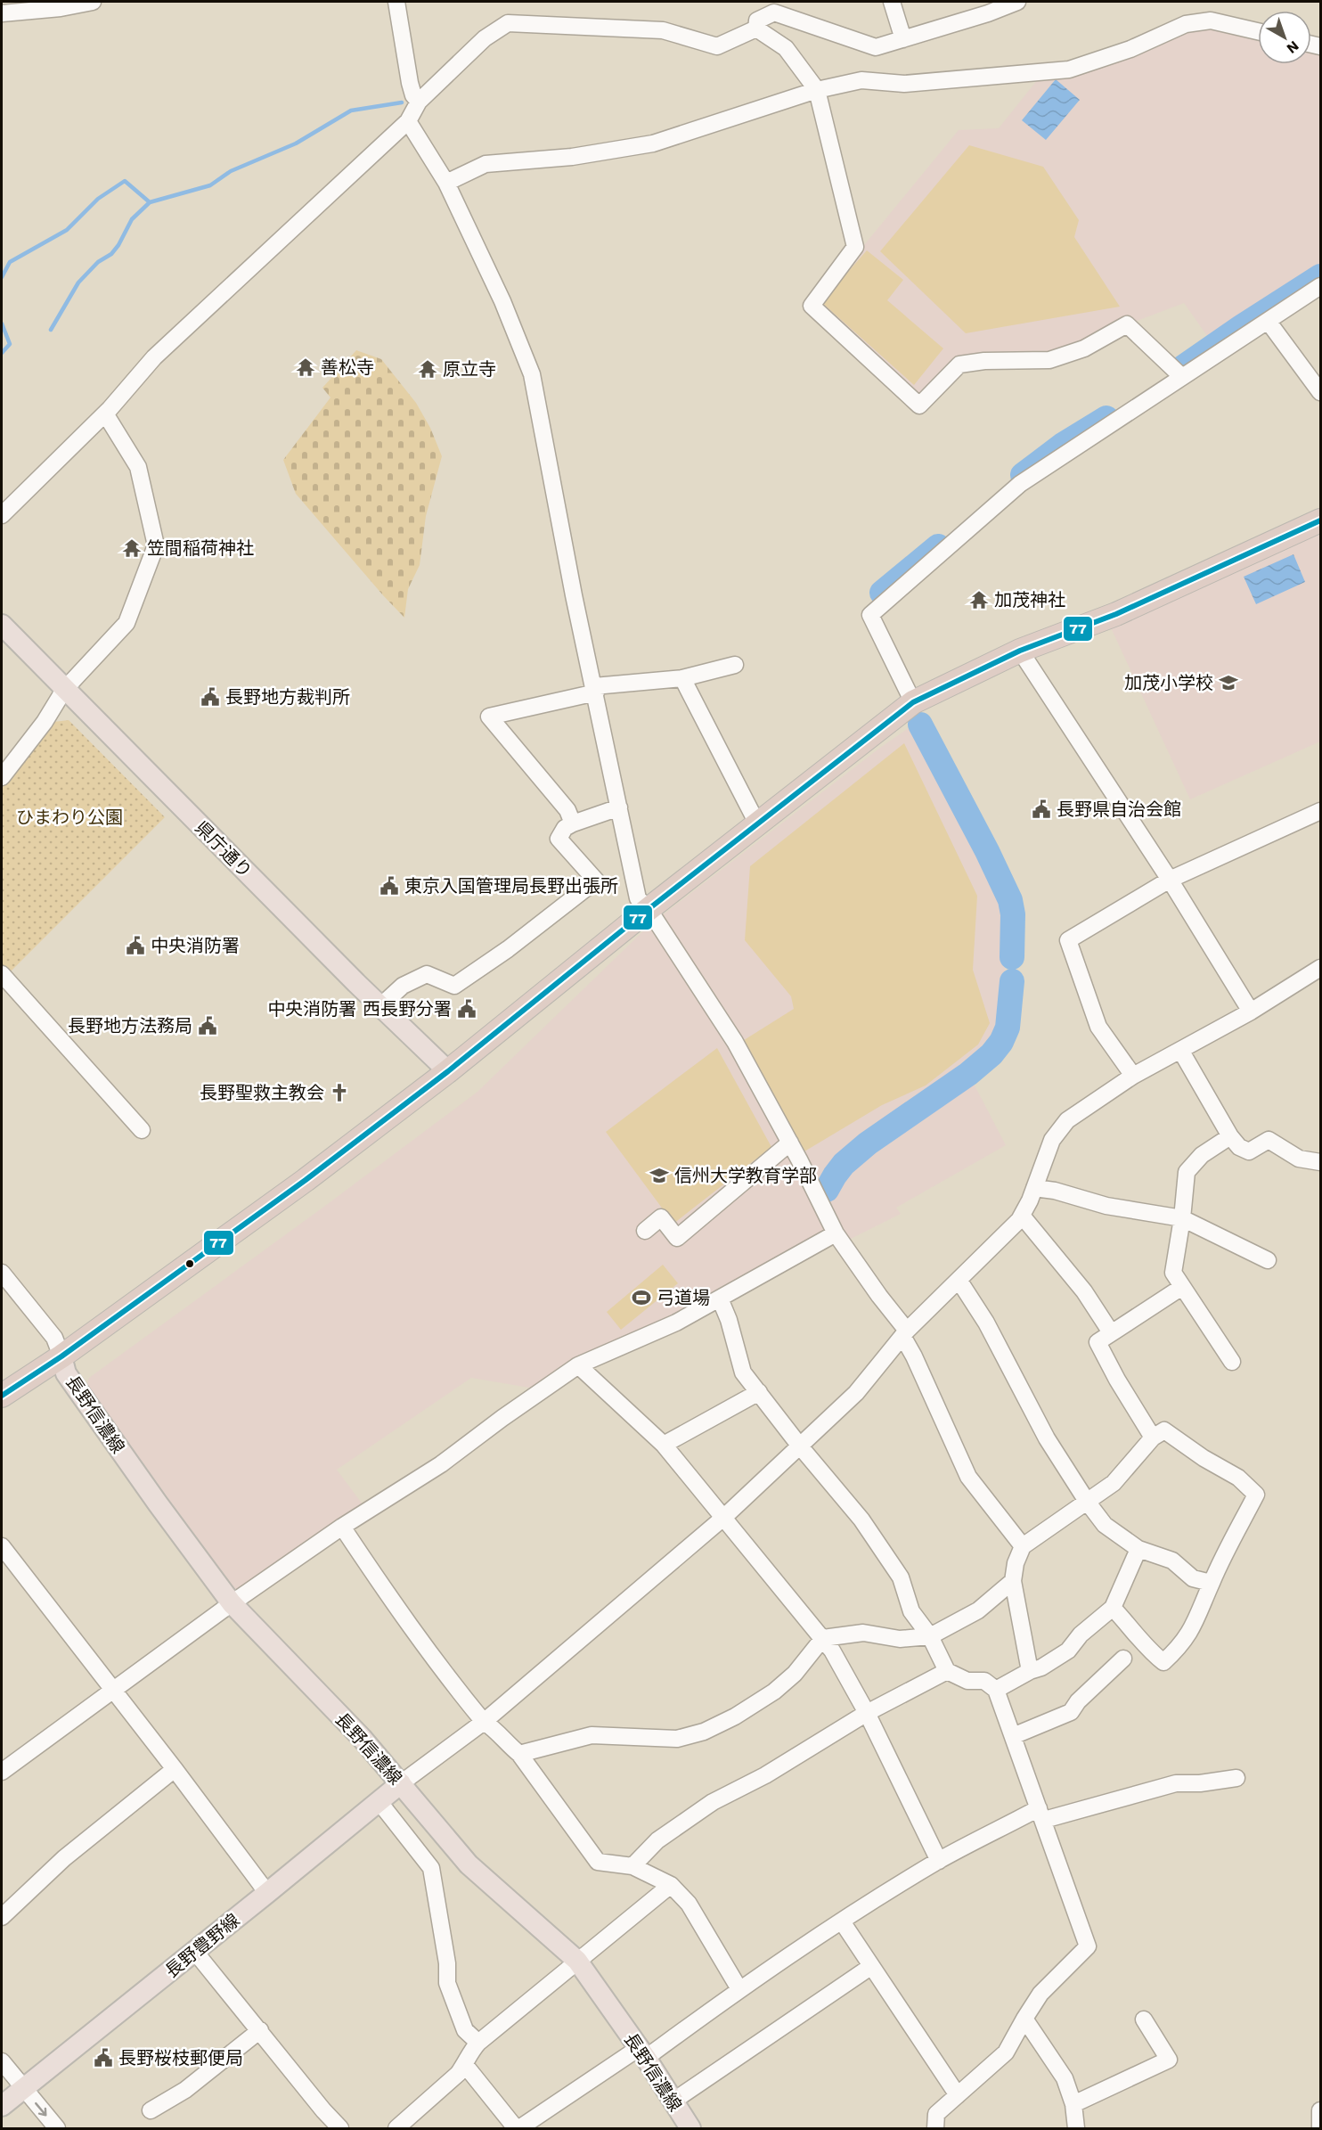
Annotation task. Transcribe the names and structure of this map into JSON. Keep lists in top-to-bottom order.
{
  "streets": {
    "main road": ["県庁通り", "長野信濃線", "長野豊野線"]
  },
  "crossings": [
    ["長野信濃線", "長野豊野線"]
  ],
  "parks": ["ひまわり公園"],
  "places": {
    "temple": [
      "善松寺",
      "原立寺",
      "笠間稲荷神社",
      "加茂神社"
    ],
    "school or university": ["加茂小学校", "信州大学教育学部"],
    "public building": [
      "長野地方裁判所",
      "長野県自治会館",
      "東京入国管理局長野出張所",
      "中央消防署",
      "中央消防署 西長野分署",
      "長野地方法務局",
      "長野桜枝郵便局"
    ],
    "church": ["長野聖救主教会"],
    "sports": ["弓道場"]
  },
  "lines": ["transit line 77"],
  "north": "bottom right"
}
